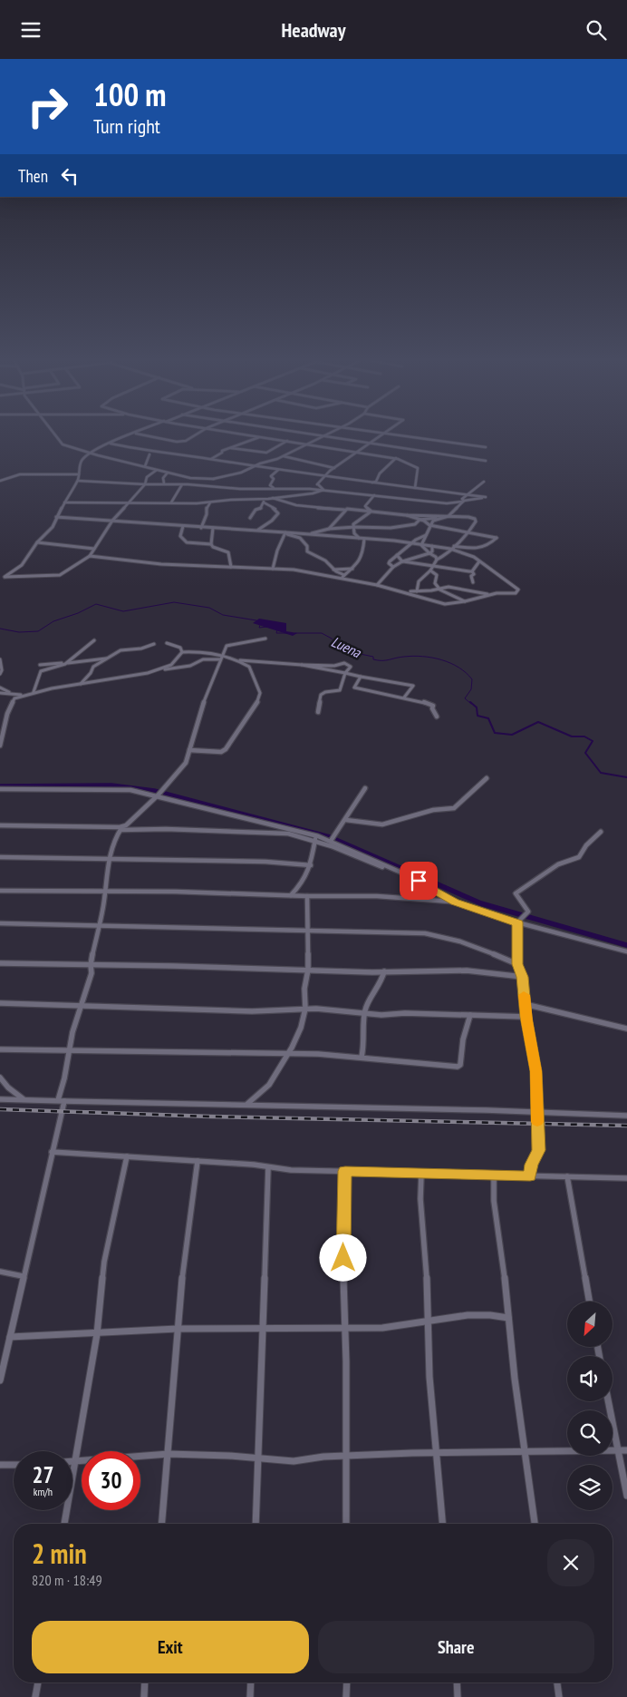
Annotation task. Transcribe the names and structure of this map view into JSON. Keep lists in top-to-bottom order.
{
  "water": ["Luena"],
  "north": "bottom left",
  "page": {
    "header": "Headway",
    "turn": ["100 m", "Turn right"],
    "then": "Then",
    "speed": "27 km/h",
    "limit": "30",
    "heading": ["2 min", "820 m · 18:49"],
    "buttons": ["Exit", "Share"]
  }
}
